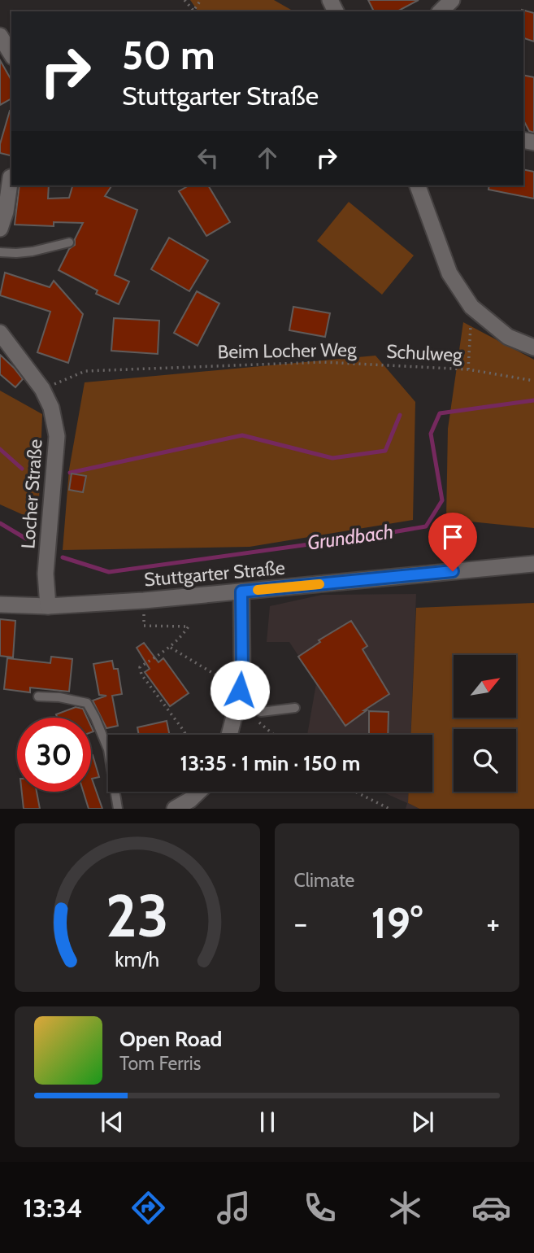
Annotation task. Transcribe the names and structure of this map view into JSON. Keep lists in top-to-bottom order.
{
  "streets": {
    "street": ["Locher Straße", "Stuttgarter Straße"],
    "path": ["Schulweg"]
  },
  "crossings": [
    ["Locher Straße", "Stuttgarter Straße"]
  ],
  "water": ["Grundbach"],
  "north": "top right",
  "page": {
    "turn": ["50 m", "Stuttgarter Straße"],
    "limit": "30",
    "trip": "13:35 · 1 min · 150 m",
    "tile": "Climate",
    "heat": ["−", "19°", "+"],
    "song": ["Open Road", "Tom Ferris"],
    "tabs": "13:34",
    "gauge": ["23", "km/h"]
  }
}
